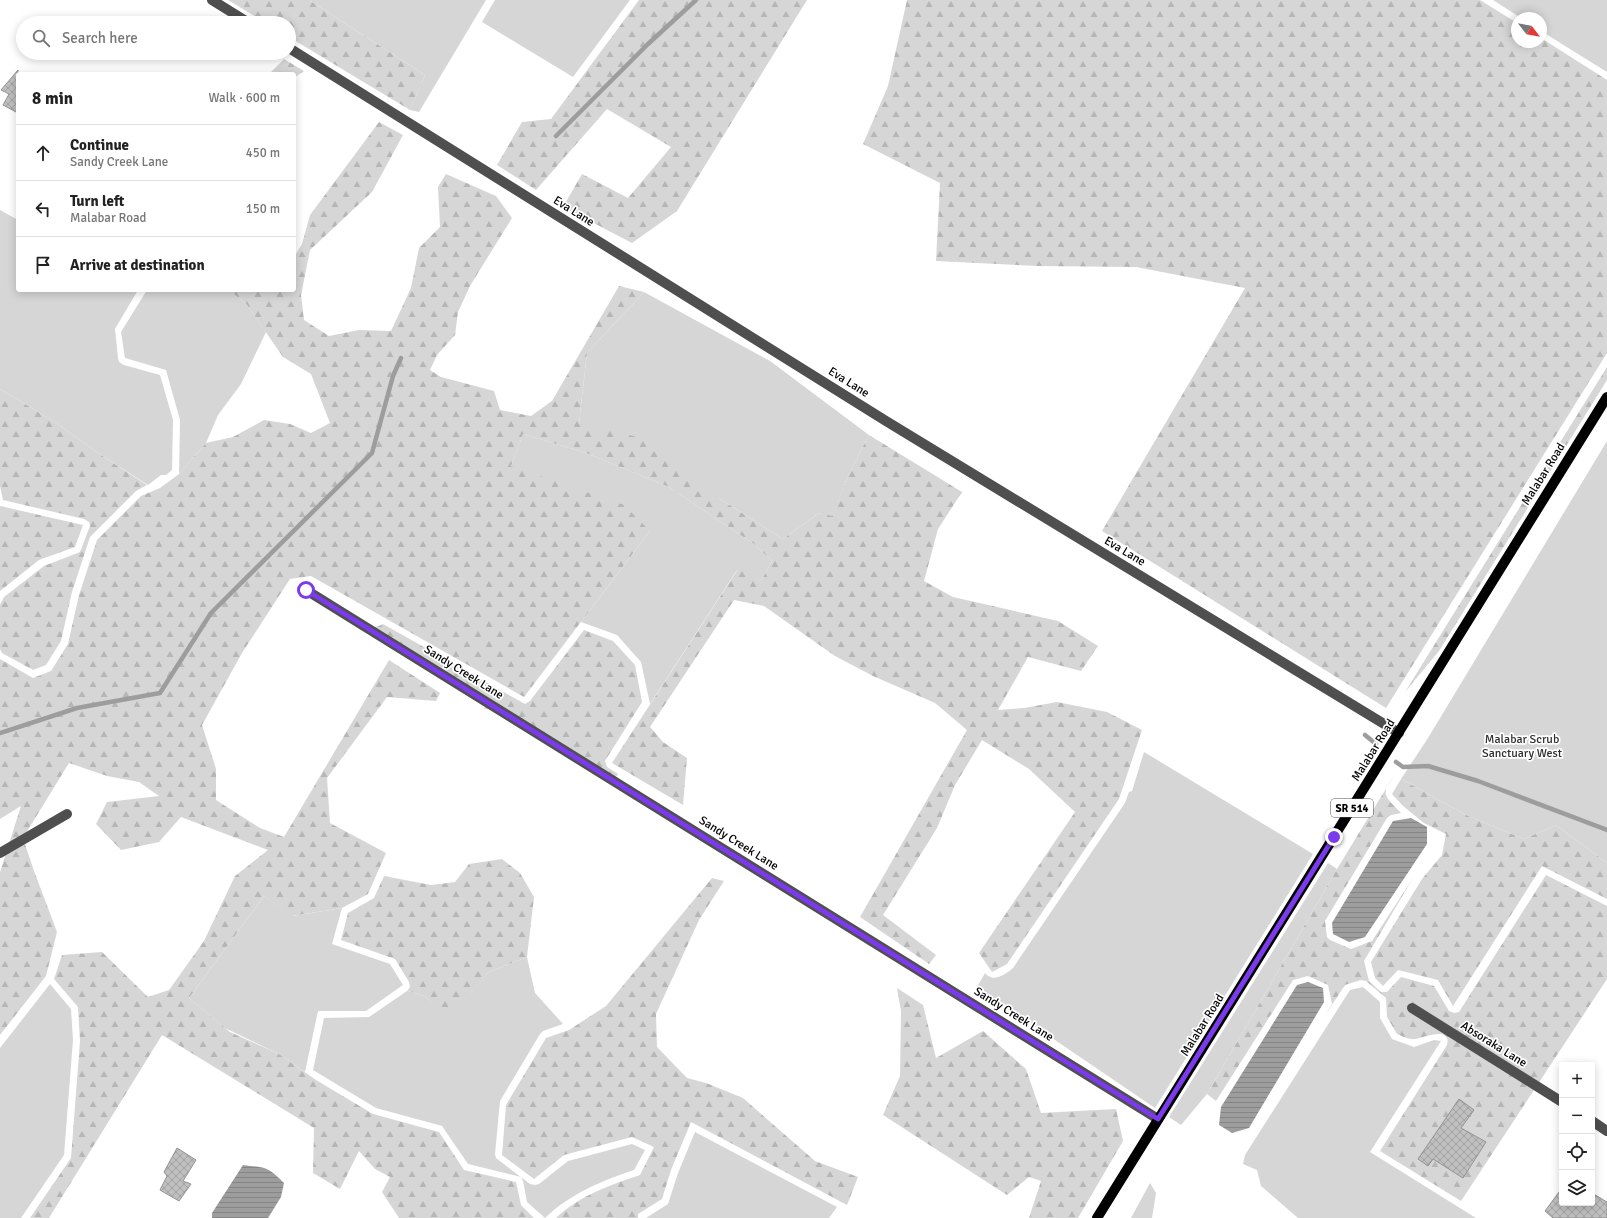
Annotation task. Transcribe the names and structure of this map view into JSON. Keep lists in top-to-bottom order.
{
  "streets": {
    "main road": ["Malabar Road", "SR 514"],
    "street": ["Eva Lane", "Sandy Creek Lane", "Absoraka Lane"]
  },
  "crossings": [
    ["Eva Lane", "Malabar Road"],
    ["Malabar Road", "Sandy Creek Lane"]
  ],
  "parks": ["Malabar Scrub Sanctuary West"],
  "north": "bottom right",
  "page": {
    "search": "Search here",
    "heading": ["8 min", "Walk · 600 m"],
    "list": [
      ["Continue", "Sandy Creek Lane", "450 m"],
      ["Turn left", "Malabar Road", "150 m"],
      "Arrive at destination"
    ],
    "map_buttons": ["+", "−"]
  }
}
